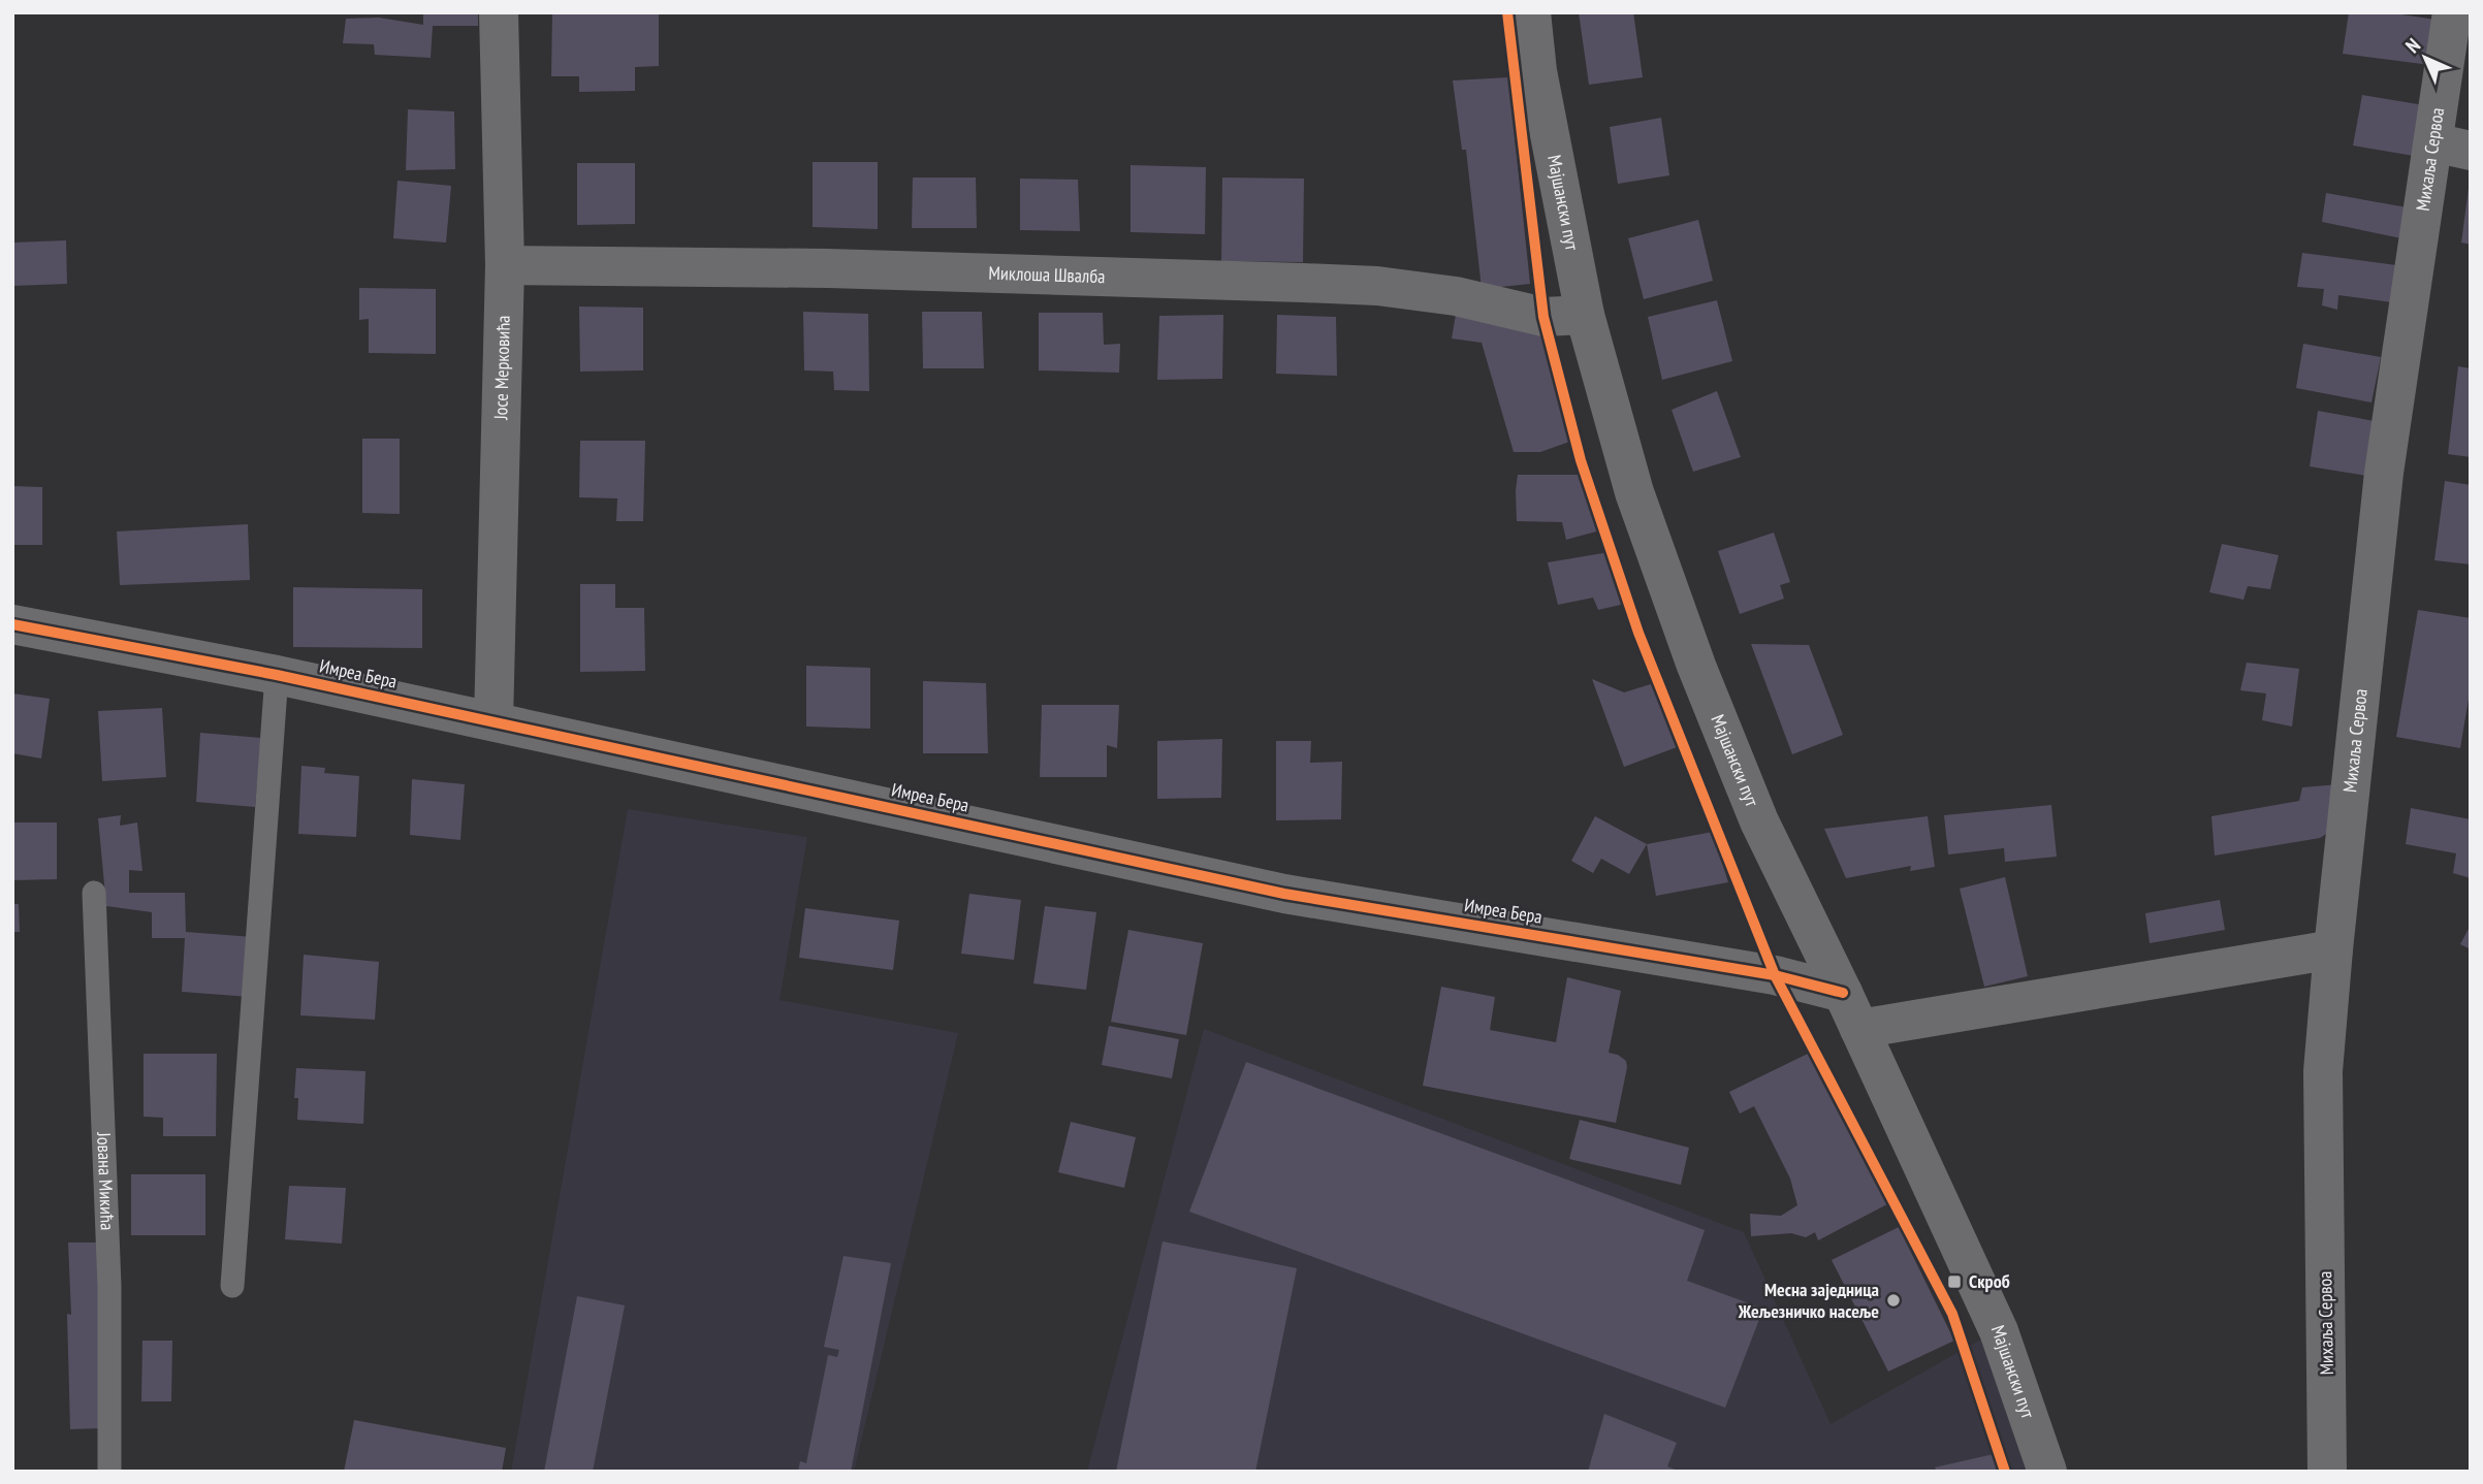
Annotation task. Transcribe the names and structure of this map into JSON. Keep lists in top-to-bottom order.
{
  "streets": {
    "street": [
      "Михаља Сервоа",
      "Мајшански пут",
      "Миклоша Швалба",
      "Јосе Мерковића",
      "Имреа Бера"
    ],
    "lane": ["Јована Микића"]
  },
  "crossings": [
    ["Мајшански пут", "Миклоша Швалба"],
    ["Мајшански пут", "Имреа Бера"],
    ["Миклоша Швалба", "Јосе Мерковића"],
    ["Јосе Мерковића", "Имреа Бера"]
  ],
  "places": {
    "transit": ["Скроб"],
    "other": ["Месна заједница Жељезничко насеље"]
  },
  "north": "top left"
}
